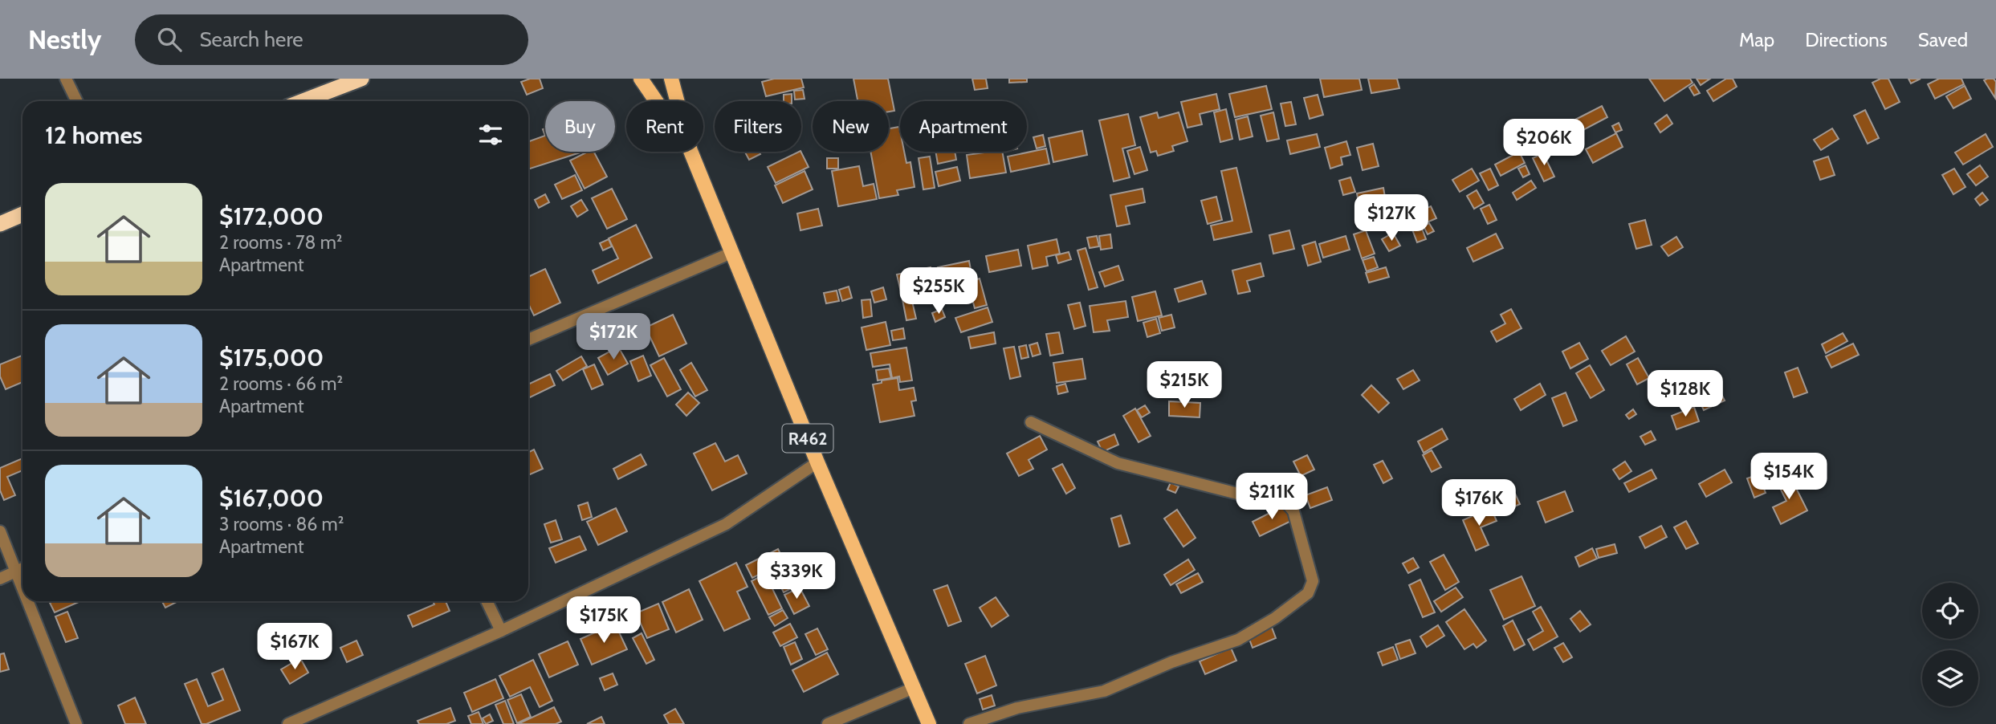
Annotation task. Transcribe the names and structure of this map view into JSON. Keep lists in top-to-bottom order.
{
  "streets": {
    "main road": ["R462"]
  },
  "page": {
    "header": "Nestly",
    "search": "Search here",
    "nav": ["Map", "Directions", "Saved"],
    "chip": [
      "Buy",
      "Rent",
      "Filters",
      "New",
      "Apartment"
    ],
    "heading": "12 homes",
    "price": [
      "$206K",
      "$127K",
      "$255K",
      "$172K",
      "$215K",
      "$128K",
      "$154K",
      "$211K",
      "$176K",
      "$339K",
      "$175K",
      "$167K"
    ],
    "list": [
      {
        "name": "$172,000",
        "note": "2 rooms · 78 m² · Apartment"
      },
      {
        "name": "$175,000",
        "note": "2 rooms · 66 m² · Apartment"
      },
      {
        "name": "$167,000",
        "note": "3 rooms · 86 m² · Apartment"
      }
    ]
  }
}
